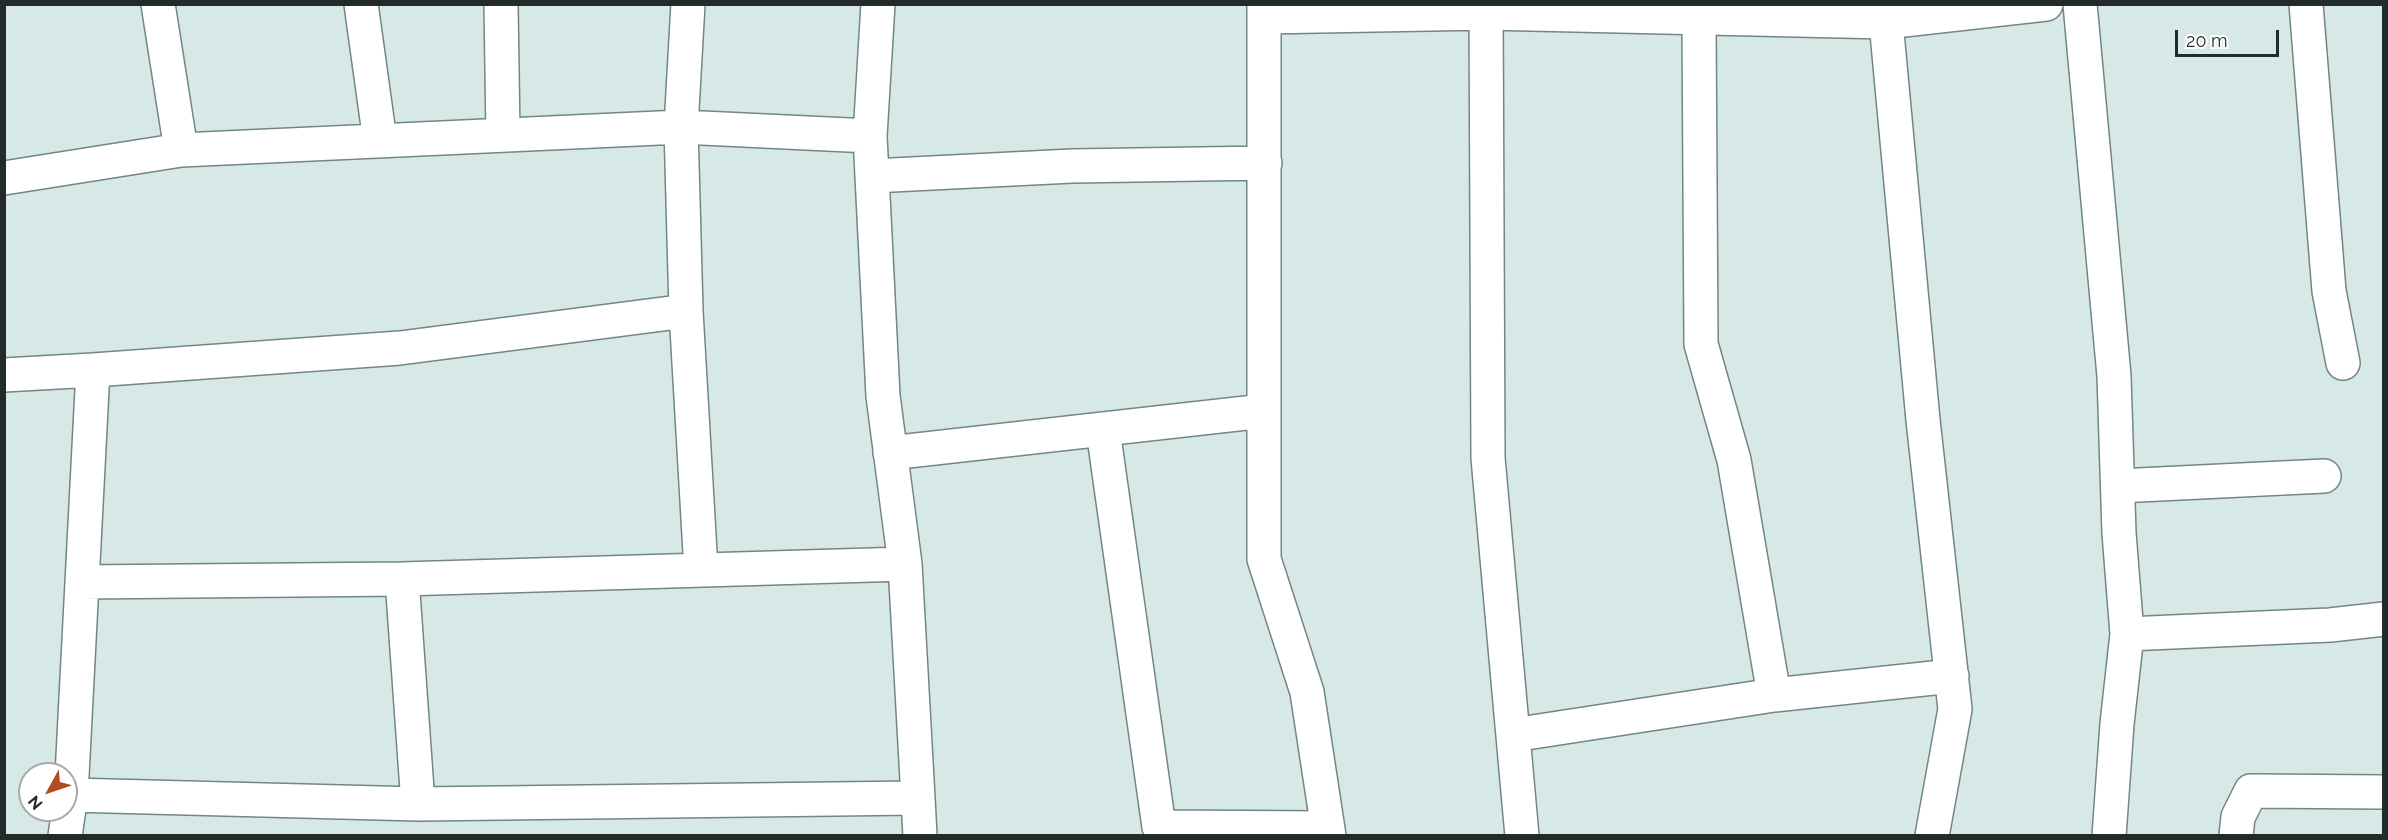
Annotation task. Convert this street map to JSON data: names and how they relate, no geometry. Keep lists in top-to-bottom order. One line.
{"scale_bar":"20 m","north":"bottom left"}
